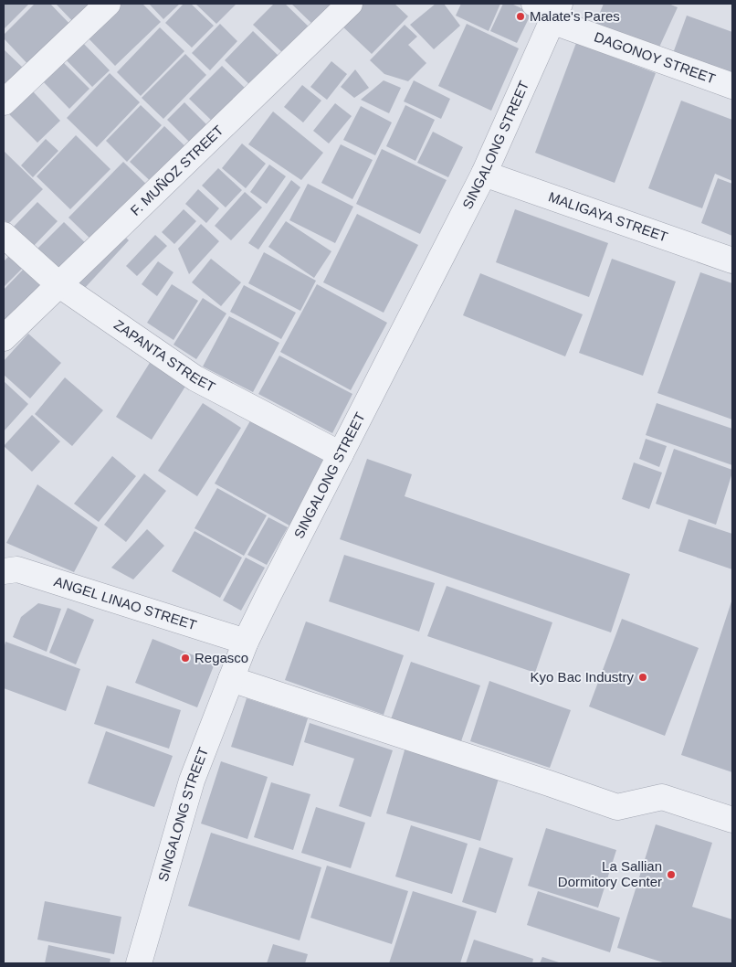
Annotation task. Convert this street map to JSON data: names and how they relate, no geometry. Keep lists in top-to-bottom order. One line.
{"streets":{"street":["DAGONOY STREET","SINGALONG STREET","F. MUÑOZ STREET","MALIGAYA STREET","ZAPANTA STREET","ANGEL LINAO STREET"]},"crossings":[["DAGONOY STREET","SINGALONG STREET"],["SINGALONG STREET","MALIGAYA STREET"],["SINGALONG STREET","ZAPANTA STREET"],["SINGALONG STREET","ANGEL LINAO STREET"],["F. MUÑOZ STREET","ZAPANTA STREET"]],"places":["Malate's Pares","Regasco","Kyo Bac Industry","La Sallian Dormitory Center"]}
